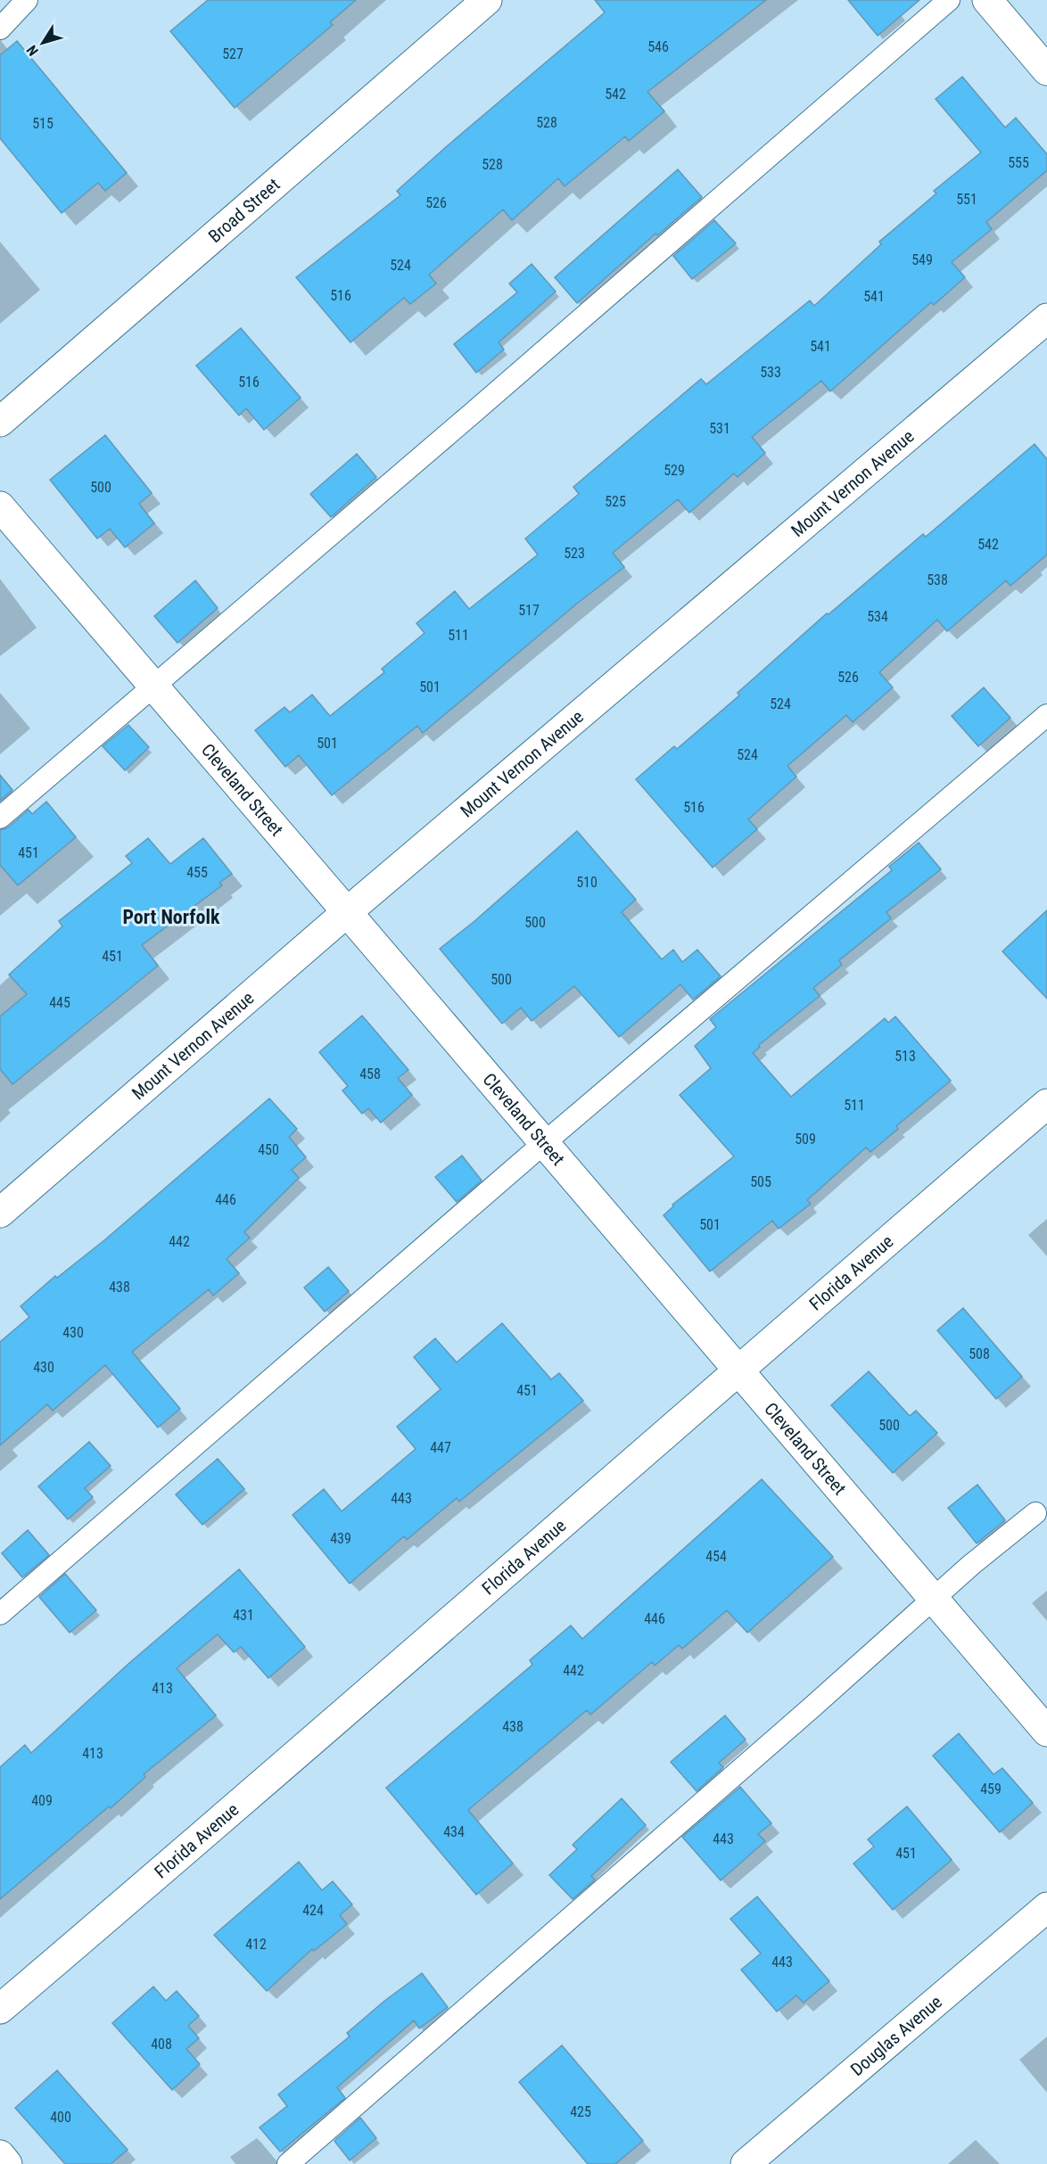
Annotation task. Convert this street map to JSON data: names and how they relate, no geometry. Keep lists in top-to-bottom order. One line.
{"streets":{"street":["Broad Street","Mount Vernon Avenue","Cleveland Street","Florida Avenue","Douglas Avenue"]},"crossings":[["Mount Vernon Avenue","Cleveland Street"],["Cleveland Street","Florida Avenue"]],"districts":["Port Norfolk"],"house_numbers":["546","527","542","528","515","555","528","551","526","549","524","516","541","541","533","516","531","529","500","525","542","523","538","517","534","511","526","501","524","501","524","516","451","455","510","500","451","500","445","513","458","511","509","450","505","446","501","442","438","430","508","430","451","500","447","443","439","454","431","446","442","413","438","413","459","409","434","443","451","424","412","443","408","425","400"],"north":"bottom left"}
